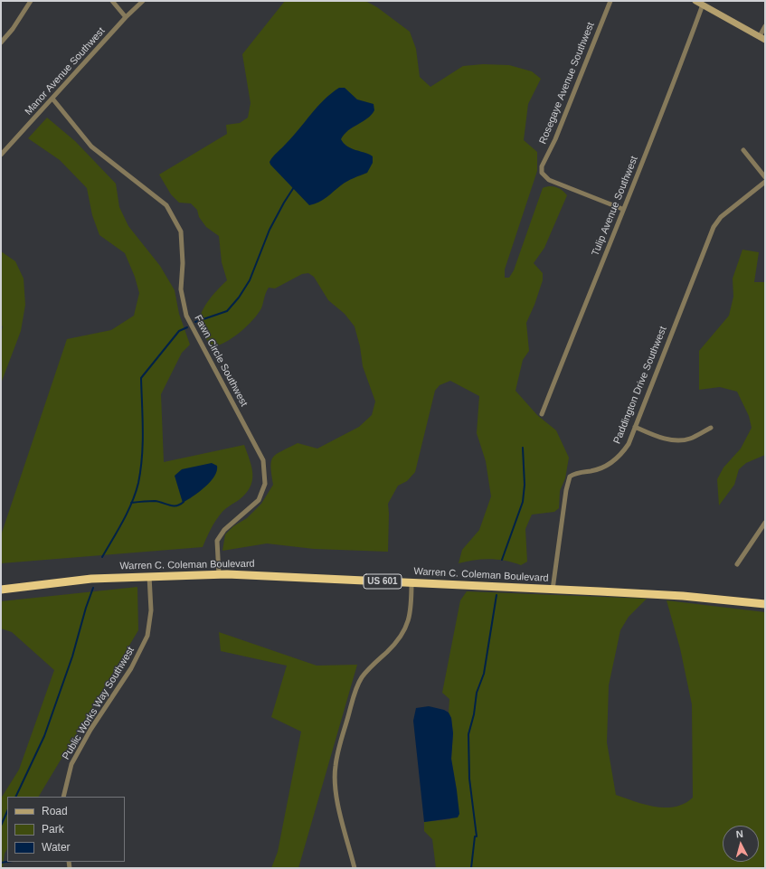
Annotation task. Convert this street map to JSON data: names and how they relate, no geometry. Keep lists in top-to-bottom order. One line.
{"streets":{"highway":["Warren C. Coleman Boulevard","US 601"],"street":["Manor Avenue Southwest","Rosegaye Avenue Southwest","Tulip Avenue Southwest","Fawn Circle Southwest","Paddington Drive Southwest","Public Works Way Southwest"]},"crossings":[["Manor Avenue Southwest","Fawn Circle Southwest"],["Rosegaye Avenue Southwest","Tulip Avenue Southwest"],["Fawn Circle Southwest","Warren C. Coleman Boulevard"],["Paddington Drive Southwest","Warren C. Coleman Boulevard"],["Warren C. Coleman Boulevard","Public Works Way Southwest"]],"legend":["Road","Park","Water"],"north":"top"}
